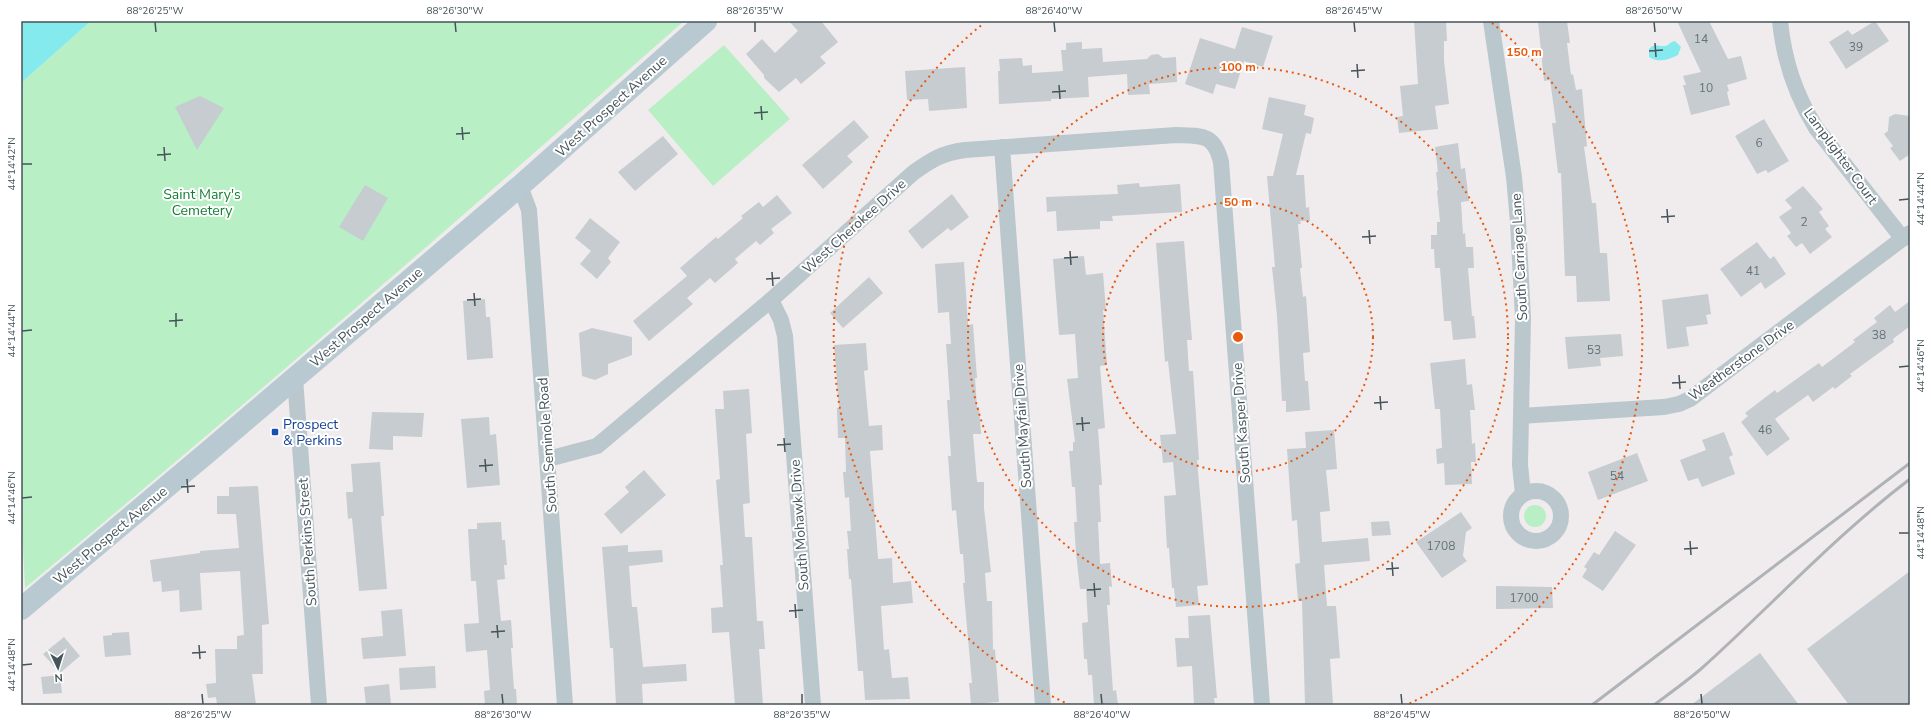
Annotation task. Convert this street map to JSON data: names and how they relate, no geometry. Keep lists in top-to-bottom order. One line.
{"streets":{"main road":["West Prospect Avenue"],"street":["Lamplighter Court","West Cherokee Drive","South Carriage Lane","Weatherstone Drive","South Kasper Drive","South Mayfair Drive","South Seminole Road","South Mohawk Drive","South Perkins Street"]},"crossings":[["West Prospect Avenue","South Seminole Road"],["West Prospect Avenue","South Perkins Street"],["Lamplighter Court","Weatherstone Drive"],["West Cherokee Drive","South Kasper Drive"],["West Cherokee Drive","South Mayfair Drive"],["West Cherokee Drive","South Seminole Road"],["West Cherokee Drive","South Mohawk Drive"],["South Carriage Lane","Weatherstone Drive"]],"parks":["Saint Mary's Cemetery"],"places":{"transit":["Prospect & Perkins"]},"house_numbers":["14","39","10","6","2","41","38","53","46","54","1708","1700"],"north":"bottom","coordinates":["88°26'25\"W","88°26'30\"W","88°26'35\"W","88°26'40\"W","88°26'45\"W","88°26'50\"W","44°14'42\"N","44°14'44\"N","44°14'46\"N","44°14'48\"N"],"rings":["150 m","100 m","50 m"]}
